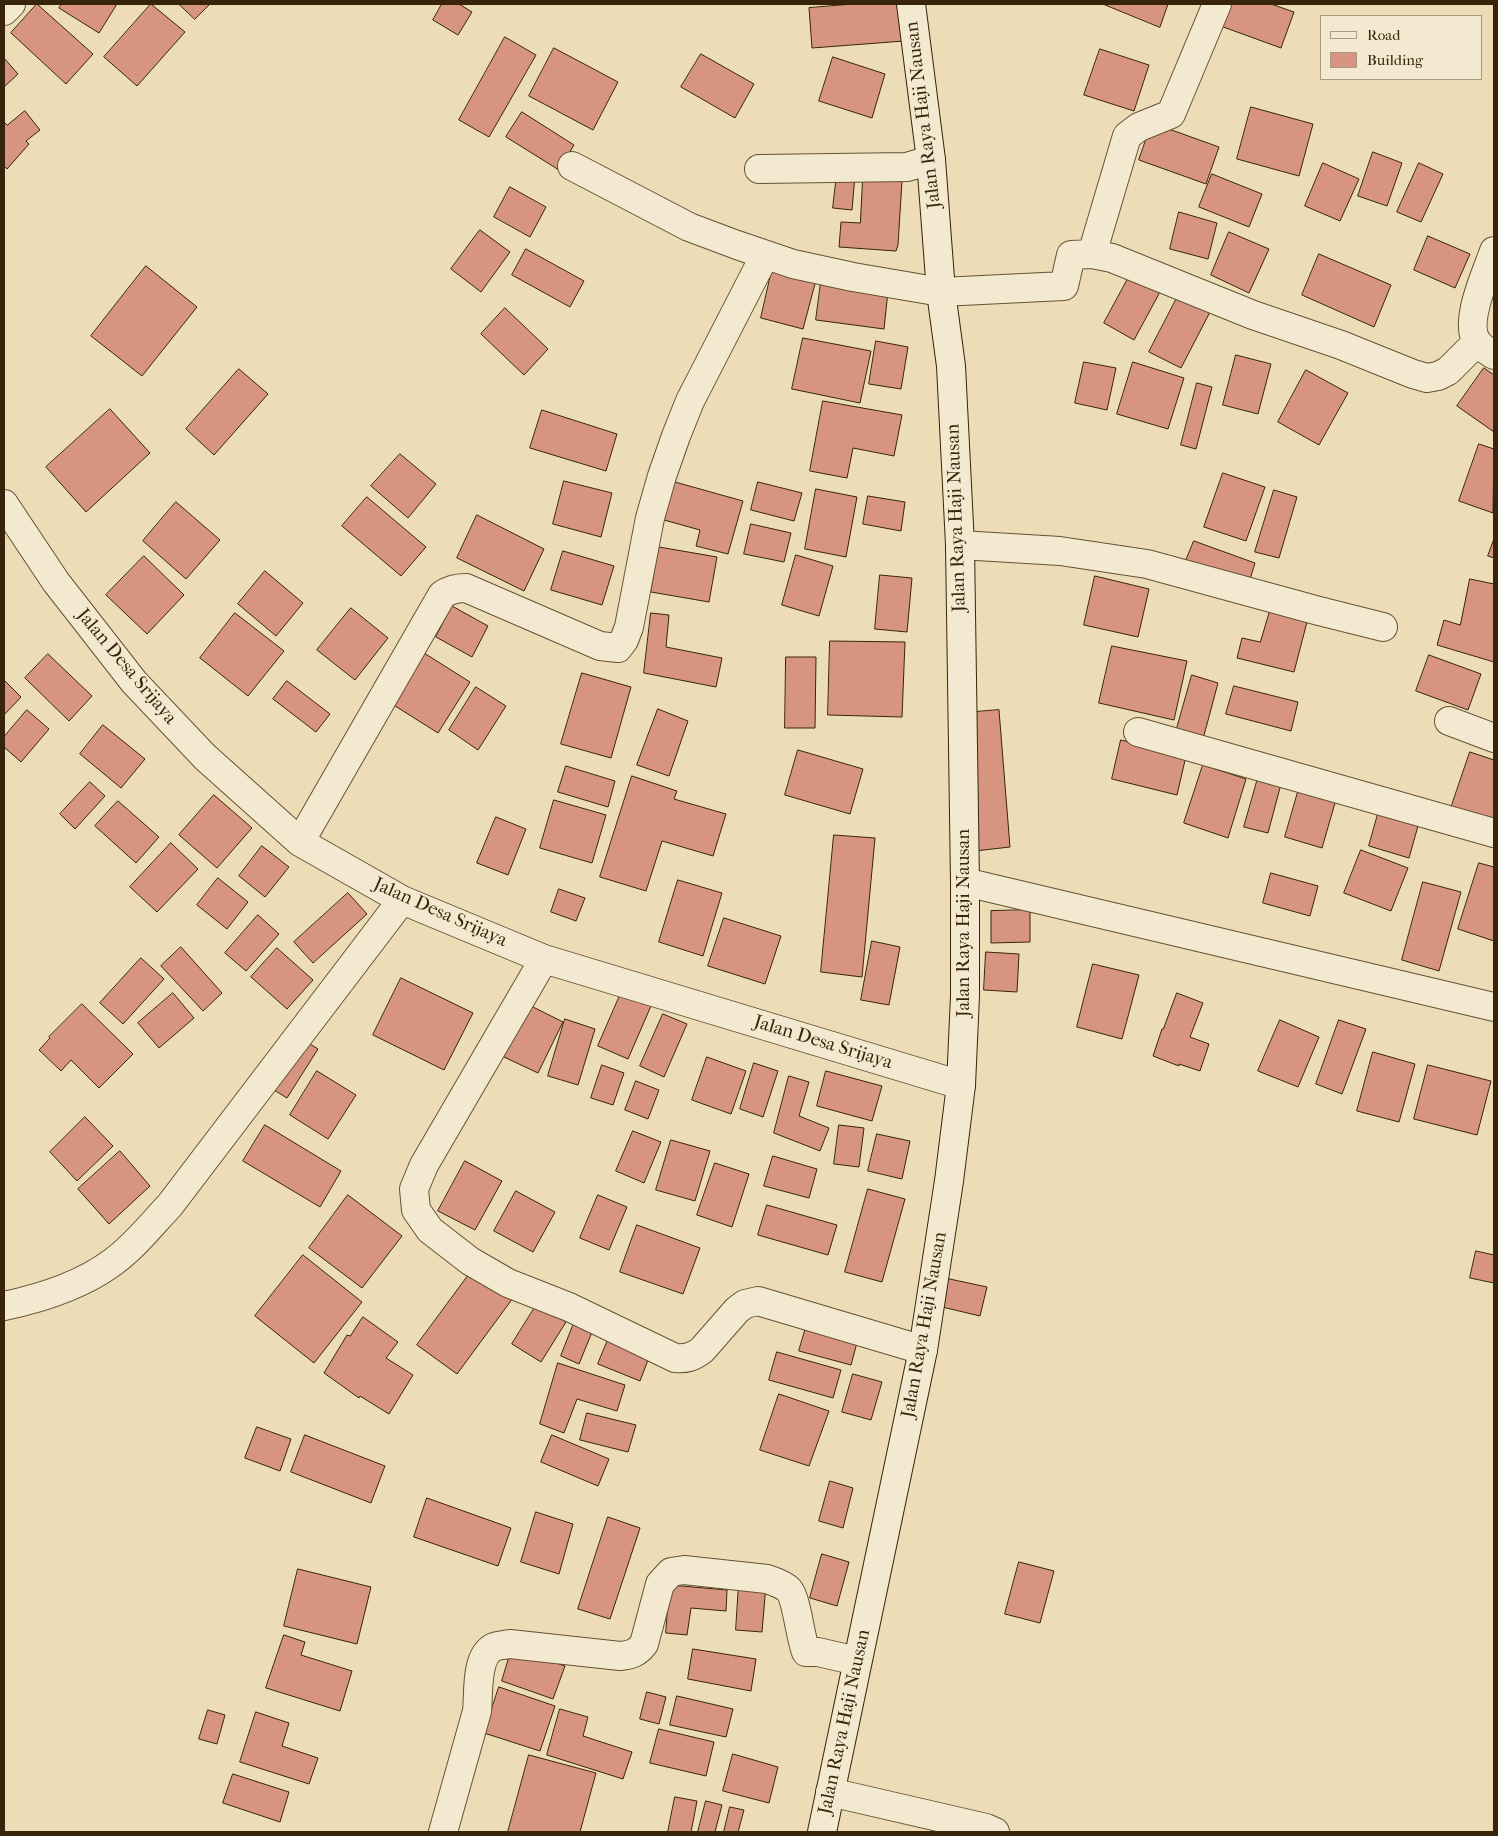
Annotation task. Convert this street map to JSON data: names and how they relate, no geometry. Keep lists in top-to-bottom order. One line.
{"streets":{"street":["Jalan Raya Haji Nausan","Jalan Desa Srijaya"]},"crossings":[["Jalan Raya Haji Nausan","Jalan Desa Srijaya"]],"legend":["Road","Building"]}
